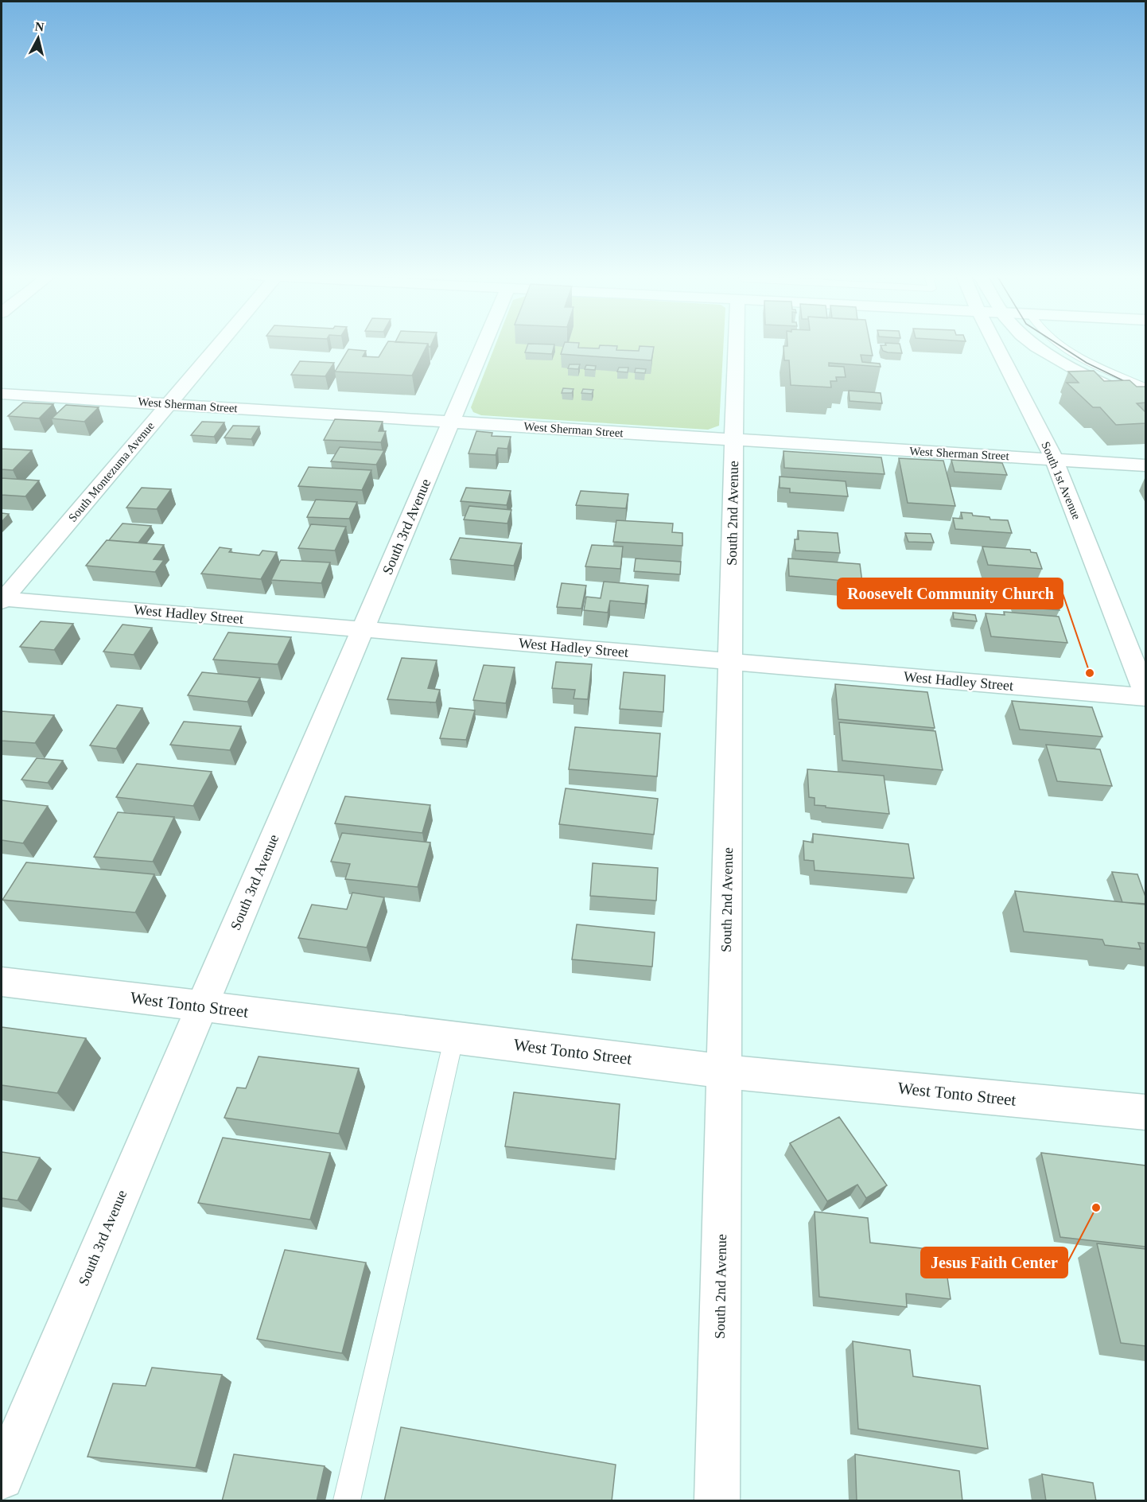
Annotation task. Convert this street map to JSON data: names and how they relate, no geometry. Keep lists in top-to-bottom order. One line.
{"streets":{"street":["West Sherman Street","South Montezuma Avenue","South 1st Avenue","South 2nd Avenue","South 3rd Avenue","West Hadley Street","West Tonto Street"]},"crossings":[["West Sherman Street","South Montezuma Avenue"],["West Sherman Street","South 1st Avenue"],["West Sherman Street","South 2nd Avenue"],["West Sherman Street","South 3rd Avenue"],["South Montezuma Avenue","West Hadley Street"],["South 2nd Avenue","West Hadley Street"],["South 2nd Avenue","West Tonto Street"],["South 3rd Avenue","West Hadley Street"],["South 3rd Avenue","West Tonto Street"]],"places":["Roosevelt Community Church","Jesus Faith Center"],"north":"top"}
